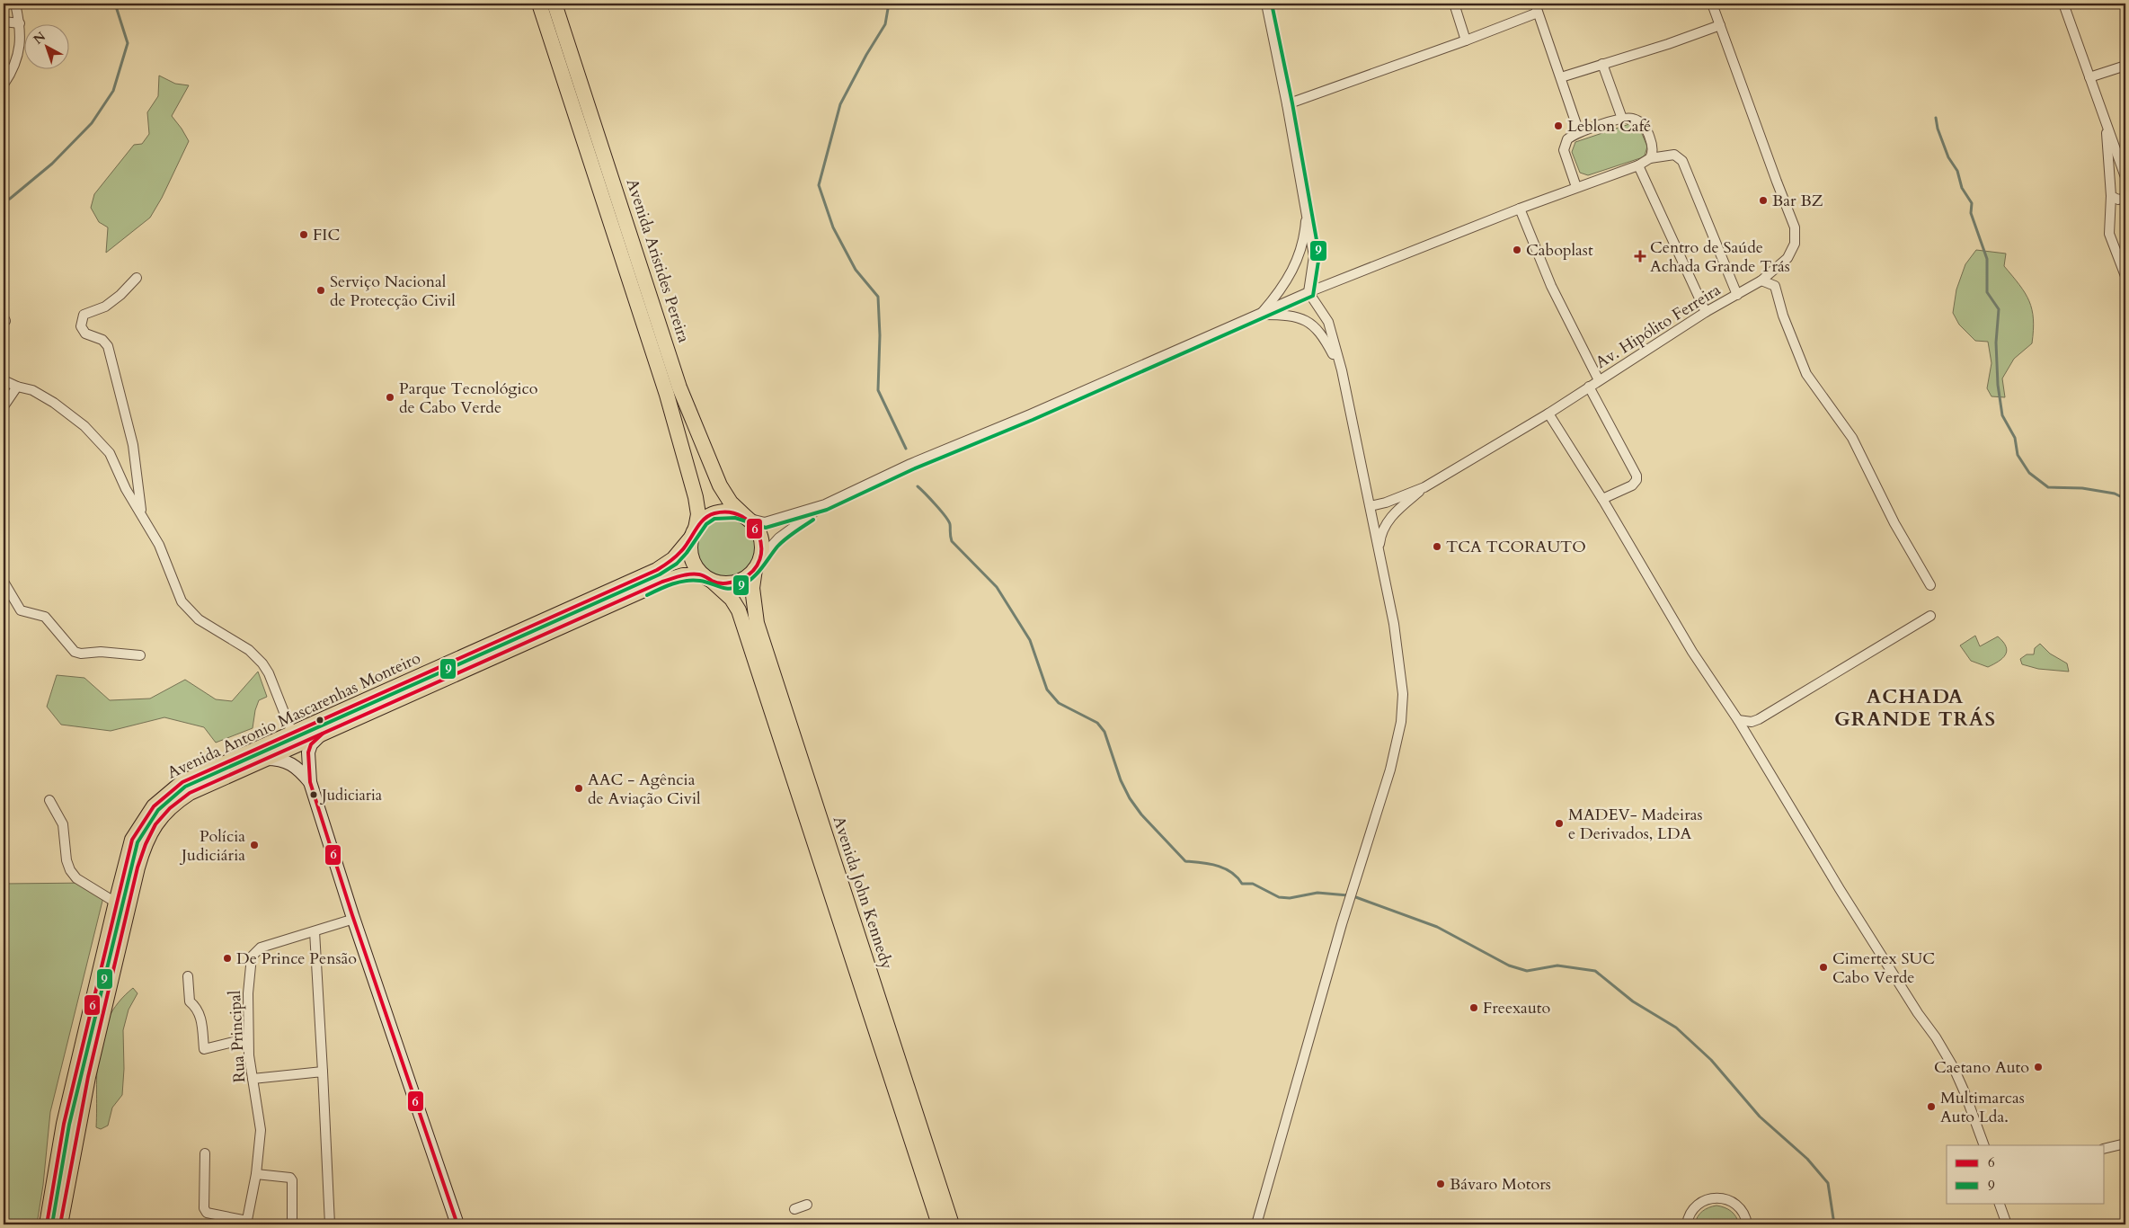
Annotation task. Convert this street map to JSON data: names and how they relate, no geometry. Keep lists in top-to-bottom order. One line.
{"streets":{"main road":["Avenida Aristides Pereira","Avenida Antonio Mascarenhas Monteiro","Avenida John Kennedy"],"street":["Av. Hipólito Ferreira","Rua Principal"]},"crossings":[["Avenida Aristides Pereira","Avenida Antonio Mascarenhas Monteiro"],["Avenida Aristides Pereira","Avenida John Kennedy"],["Avenida Antonio Mascarenhas Monteiro","Avenida John Kennedy"]],"districts":["ACHADA GRANDE TRÁS"],"places":{"other":["Leblon Café","Bar BZ","FIC","Caboplast","Serviço Nacional de Protecção Civil","Parque Tecnológico de Cabo Verde","TCA TCORAUTO","AAC - Agência de Aviação Civil","Judiciaria","MADEV- Madeiras e Derivados, LDA","Polícia Judiciária","De Prince Pensão","Cimertex SUC Cabo Verde","Freexauto","Caetano Auto","Multimarcas Auto Lda.","Bávaro Motors"],"health":["Centro de Saúde Achada Grande Trás"]},"lines":["transit line 9","transit line 6"],"legend":["6","9"],"north":"top left"}
